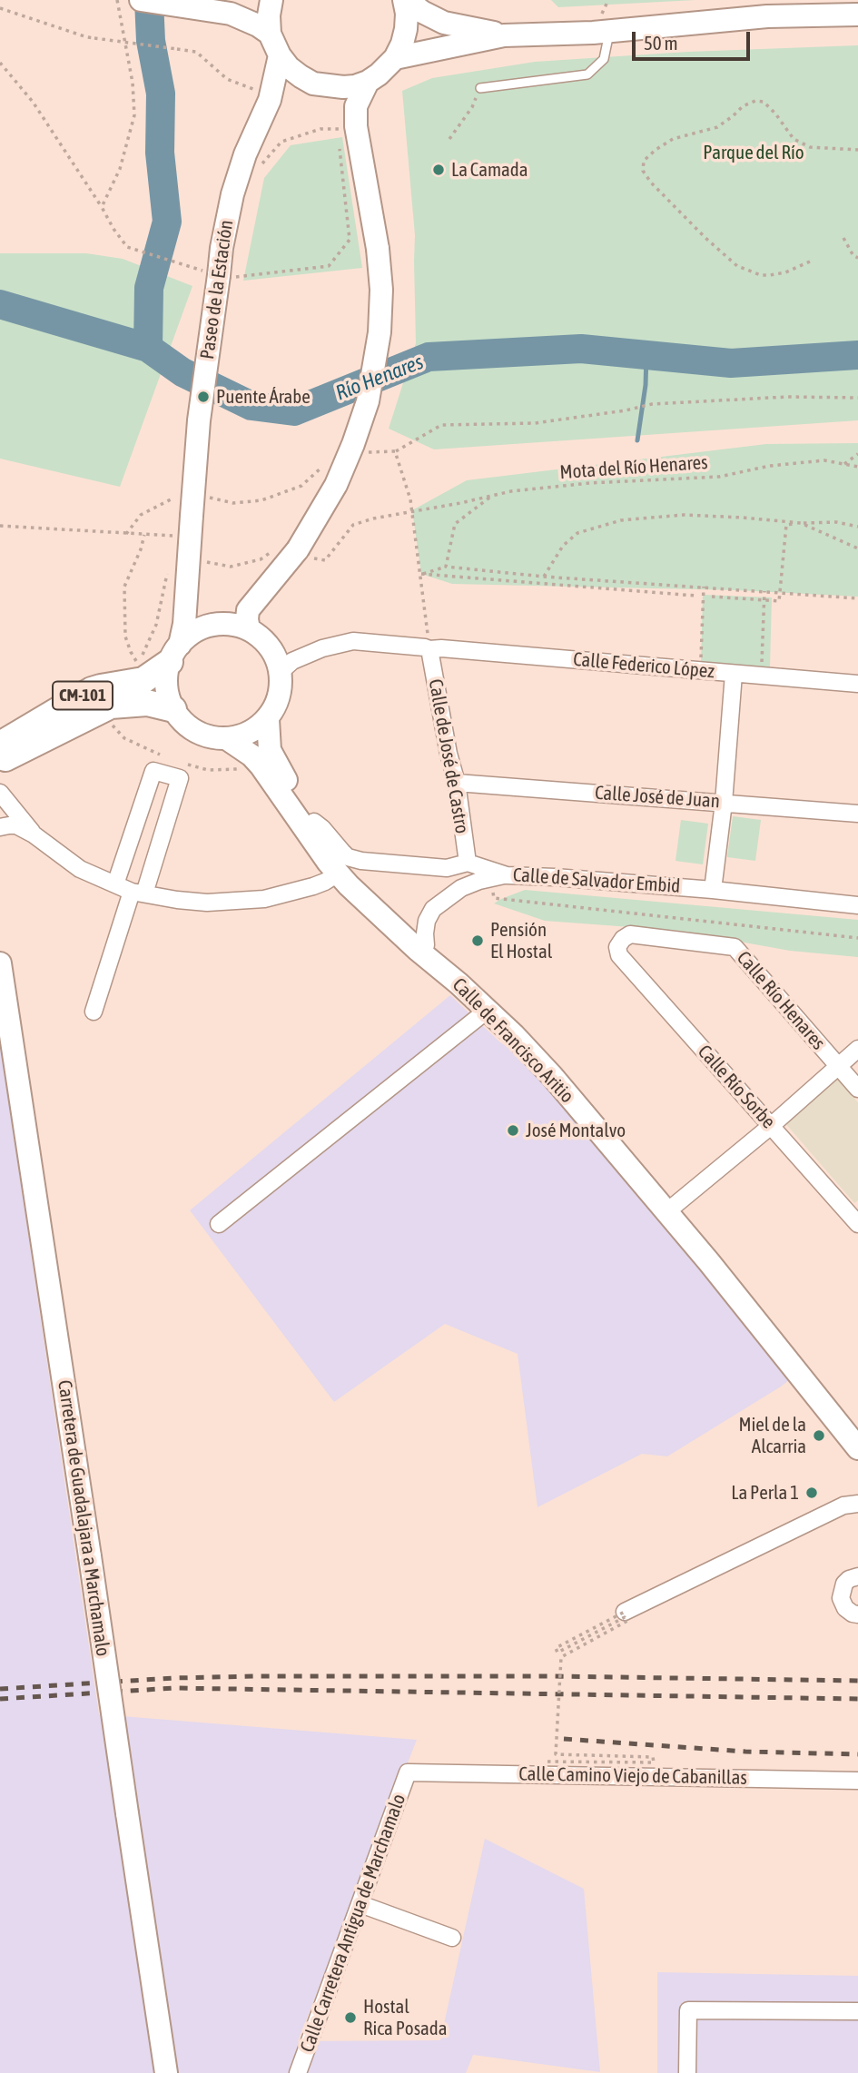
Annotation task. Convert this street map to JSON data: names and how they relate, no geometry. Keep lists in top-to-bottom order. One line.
{"streets":{"main road":["Paseo de la Estación","CM-101","Calle de Francisco Aritio","Carretera de Guadalajara a Marchamalo"],"street":["Calle Federico López","Calle de José de Castro","Calle José de Juan","Calle de Salvador Embid","Calle Río Henares","Calle Río Sorbe","Calle Camino Viejo de Cabanillas","Calle Carretera Antigua de Marchamalo"],"path":["Mota del Río Henares"]},"crossings":[["Paseo de la Estación","Calle Federico López"],["Paseo de la Estación","CM-101"],["Paseo de la Estación","Calle de Francisco Aritio"],["Calle Federico López","CM-101"],["Calle Federico López","Calle de José de Castro"],["Calle Federico López","Calle de Francisco Aritio"],["CM-101","Calle de Francisco Aritio"],["Calle de José de Castro","Calle José de Juan"],["Calle de José de Castro","Calle de Salvador Embid"],["Calle Río Henares","Calle Río Sorbe"],["Calle Camino Viejo de Cabanillas","Calle Carretera Antigua de Marchamalo"]],"water":["Río Henares"],"parks":["Parque del Río"],"places":["La Camada","Puente Árabe","Pensión El Hostal","José Montalvo","Miel de la Alcarria","La Perla 1","Hostal Rica Posada"],"scale_bar":"50 m"}
